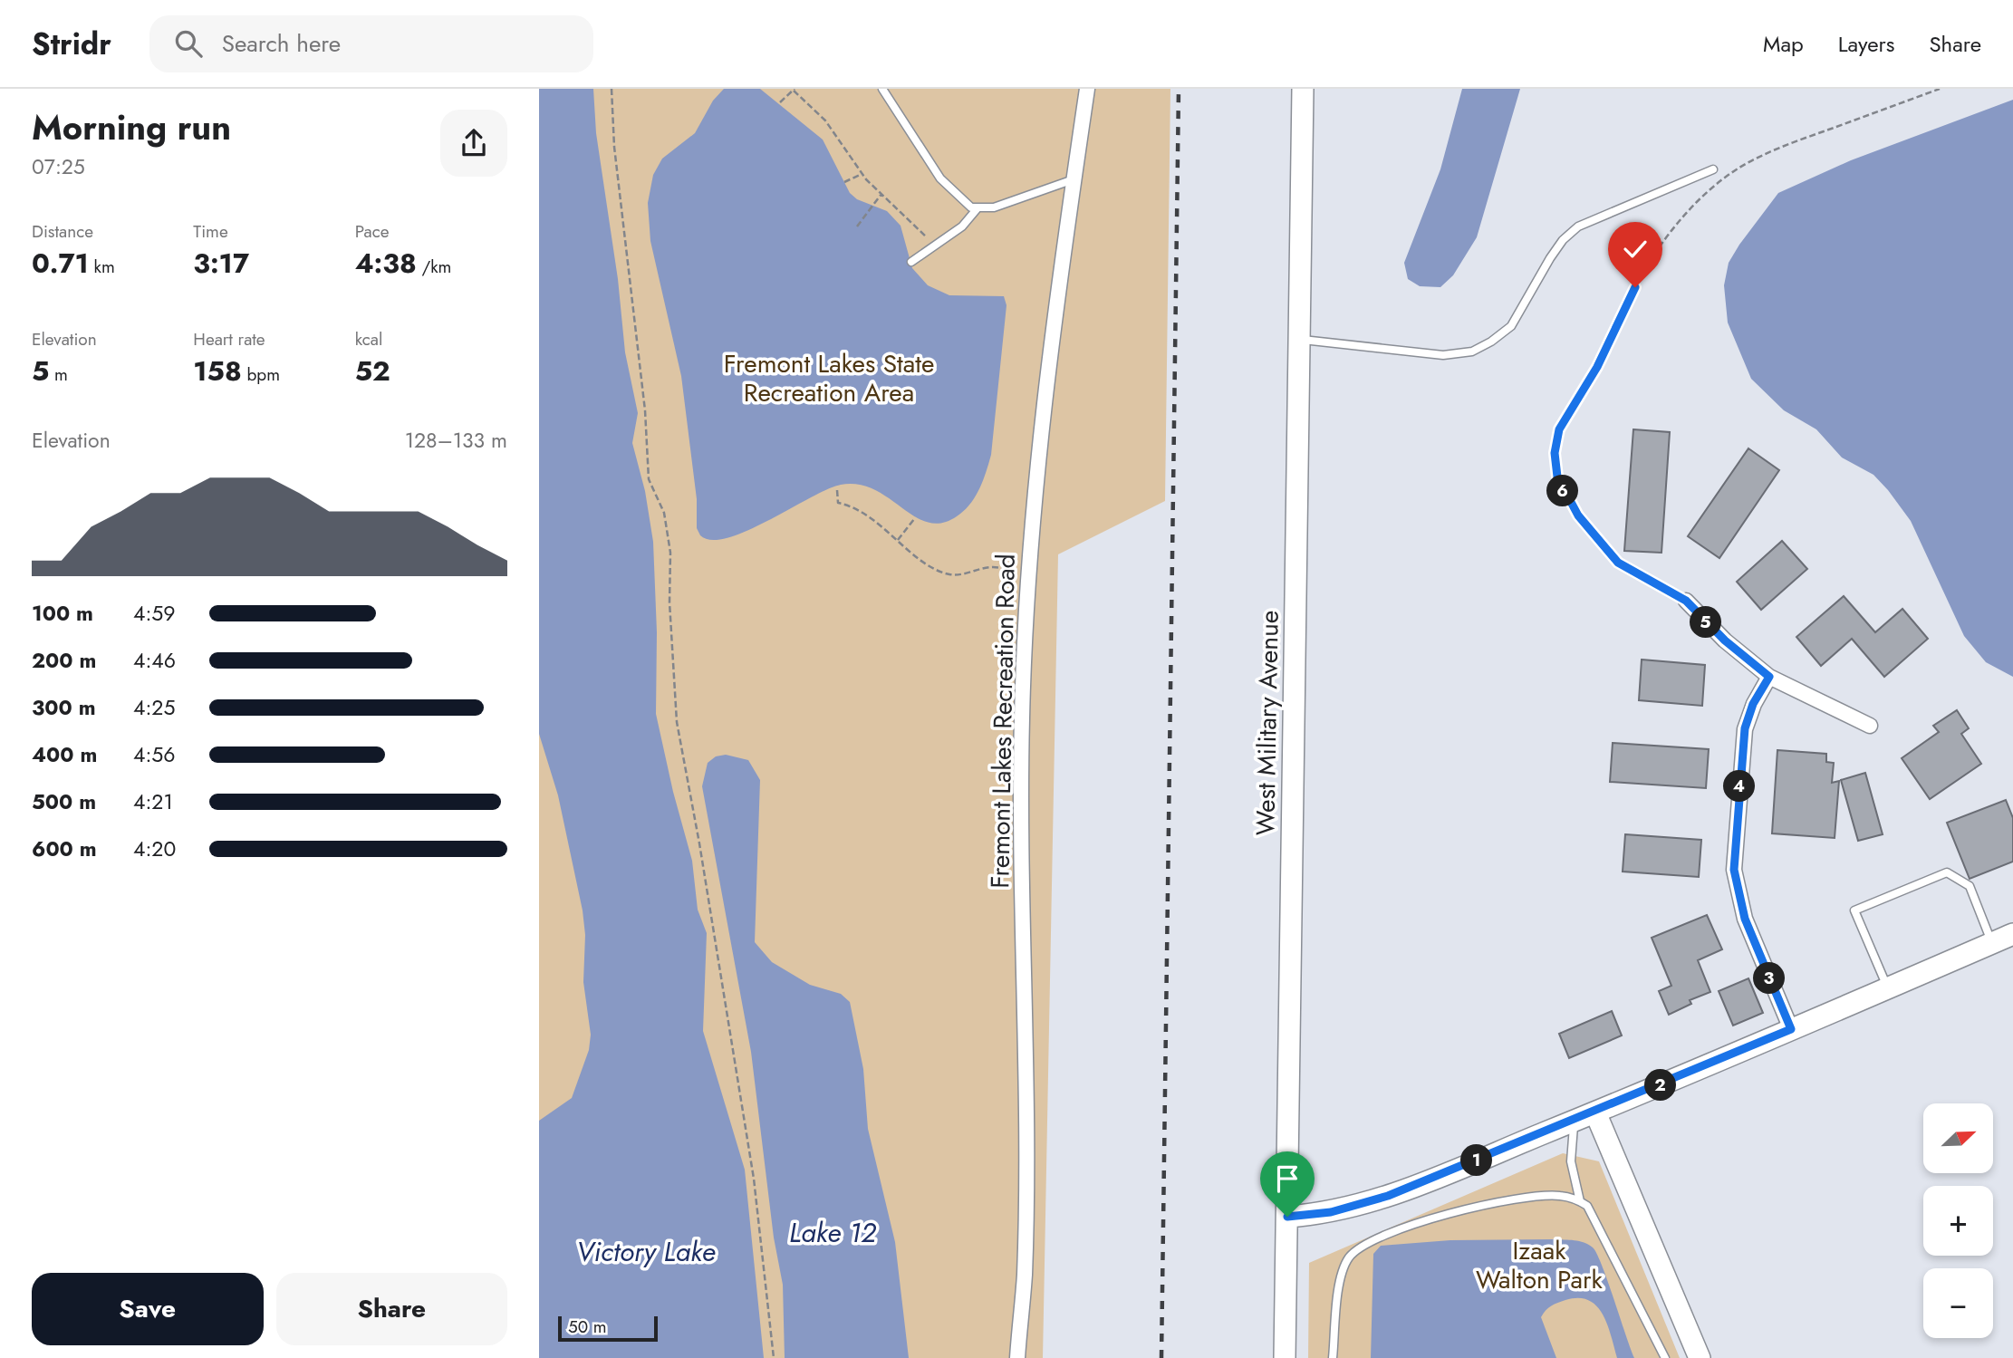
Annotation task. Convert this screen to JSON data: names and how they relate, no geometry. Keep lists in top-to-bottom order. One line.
{"streets":{"street":["Fremont Lakes Recreation Road","West Military Avenue"]},"water":["Lake 12","Victory Lake"],"parks":["Fremont Lakes State Recreation Area","Izaak Walton Park"],"scale_bar":"50 m","north":"top right","page":{"header":"Stridr","search":"Search here","nav":["Map","Layers","Share"],"heading":["Morning run","07:25"],"stats":[["Distance","0.71 km"],["Time","3:17"],["Pace","4:38 /km"],["Elevation","5 m"],["Heart rate","158 bpm"],["kcal","52"]],"chart":["Elevation","128–133 m"],"pins":["6","5","4","3","2","1"],"list":[{"name":"100 m","note":"4:59"},{"name":"200 m","note":"4:46"},{"name":"300 m","note":"4:25"},{"name":"400 m","note":"4:56"},{"name":"500 m","note":"4:21"},{"name":"600 m","note":"4:20"}],"map_buttons":["+","−"],"buttons":["Save","Share"],"scale":"50 m"}}
